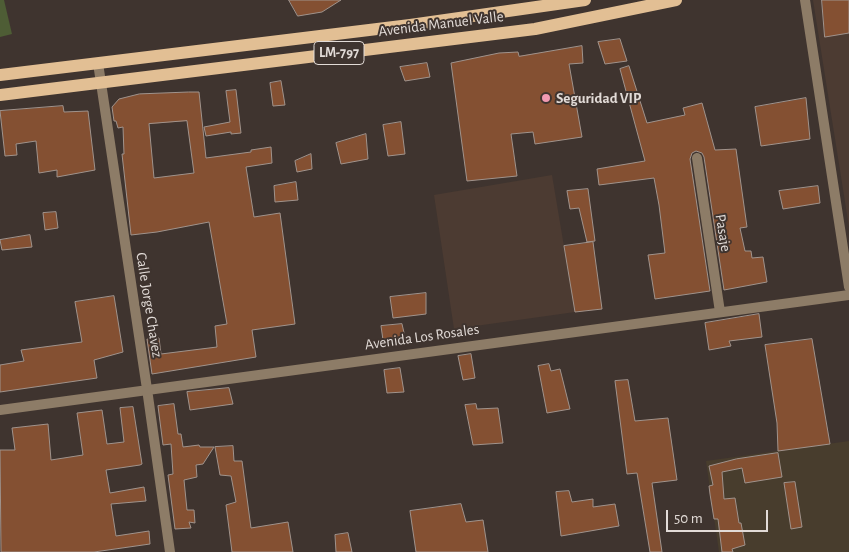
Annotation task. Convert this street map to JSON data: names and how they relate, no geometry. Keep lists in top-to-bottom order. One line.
{"streets":{"main road":["Avenida Manuel Valle","LM-797"],"street":["Pasaje","Calle Jorge Chavez","Avenida Los Rosales"]},"crossings":[["Avenida Manuel Valle","Calle Jorge Chavez"],["Pasaje","Avenida Los Rosales"],["Calle Jorge Chavez","Avenida Los Rosales"]],"places":["Seguridad VIP"],"scale_bar":"50 m"}
